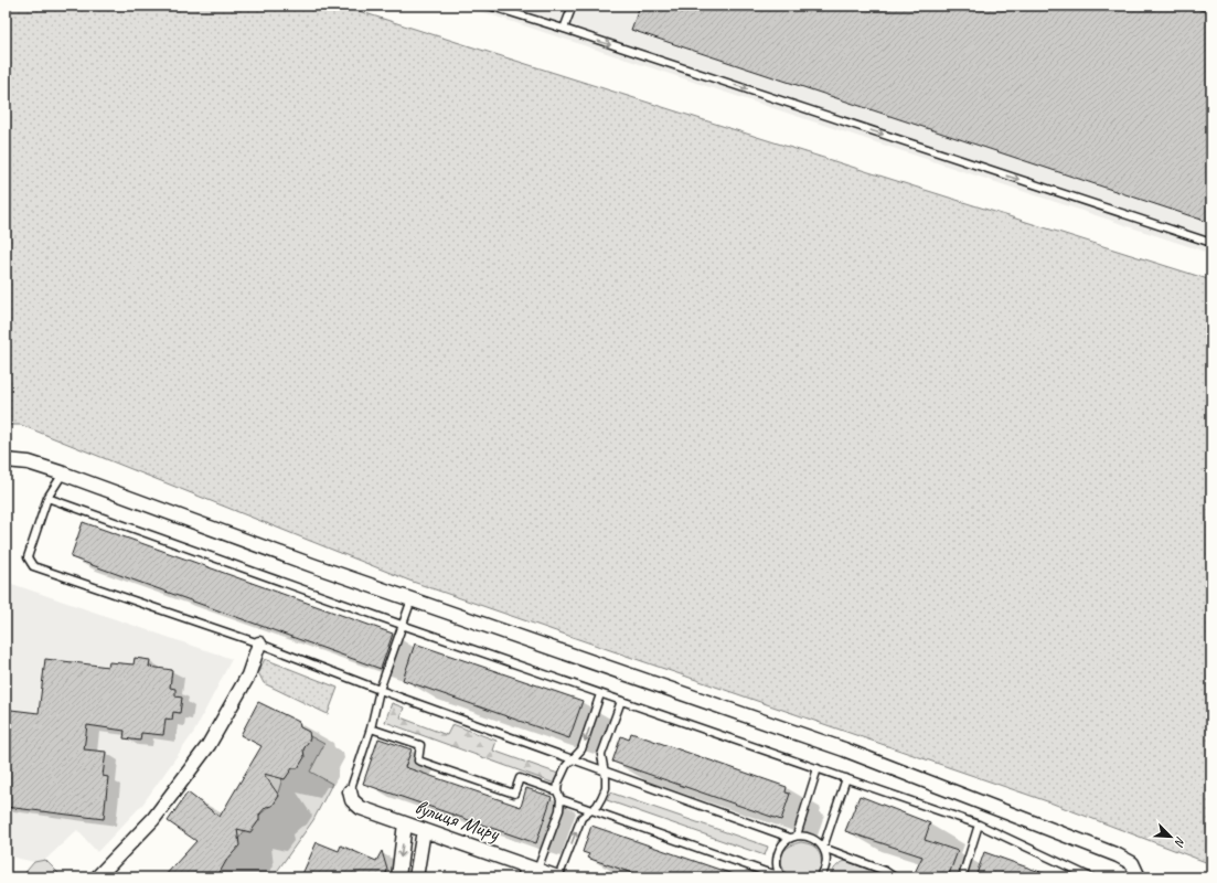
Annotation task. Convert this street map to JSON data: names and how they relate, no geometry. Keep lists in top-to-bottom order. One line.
{"streets":{"street":["вулиця Миру"]},"north":"bottom right"}
